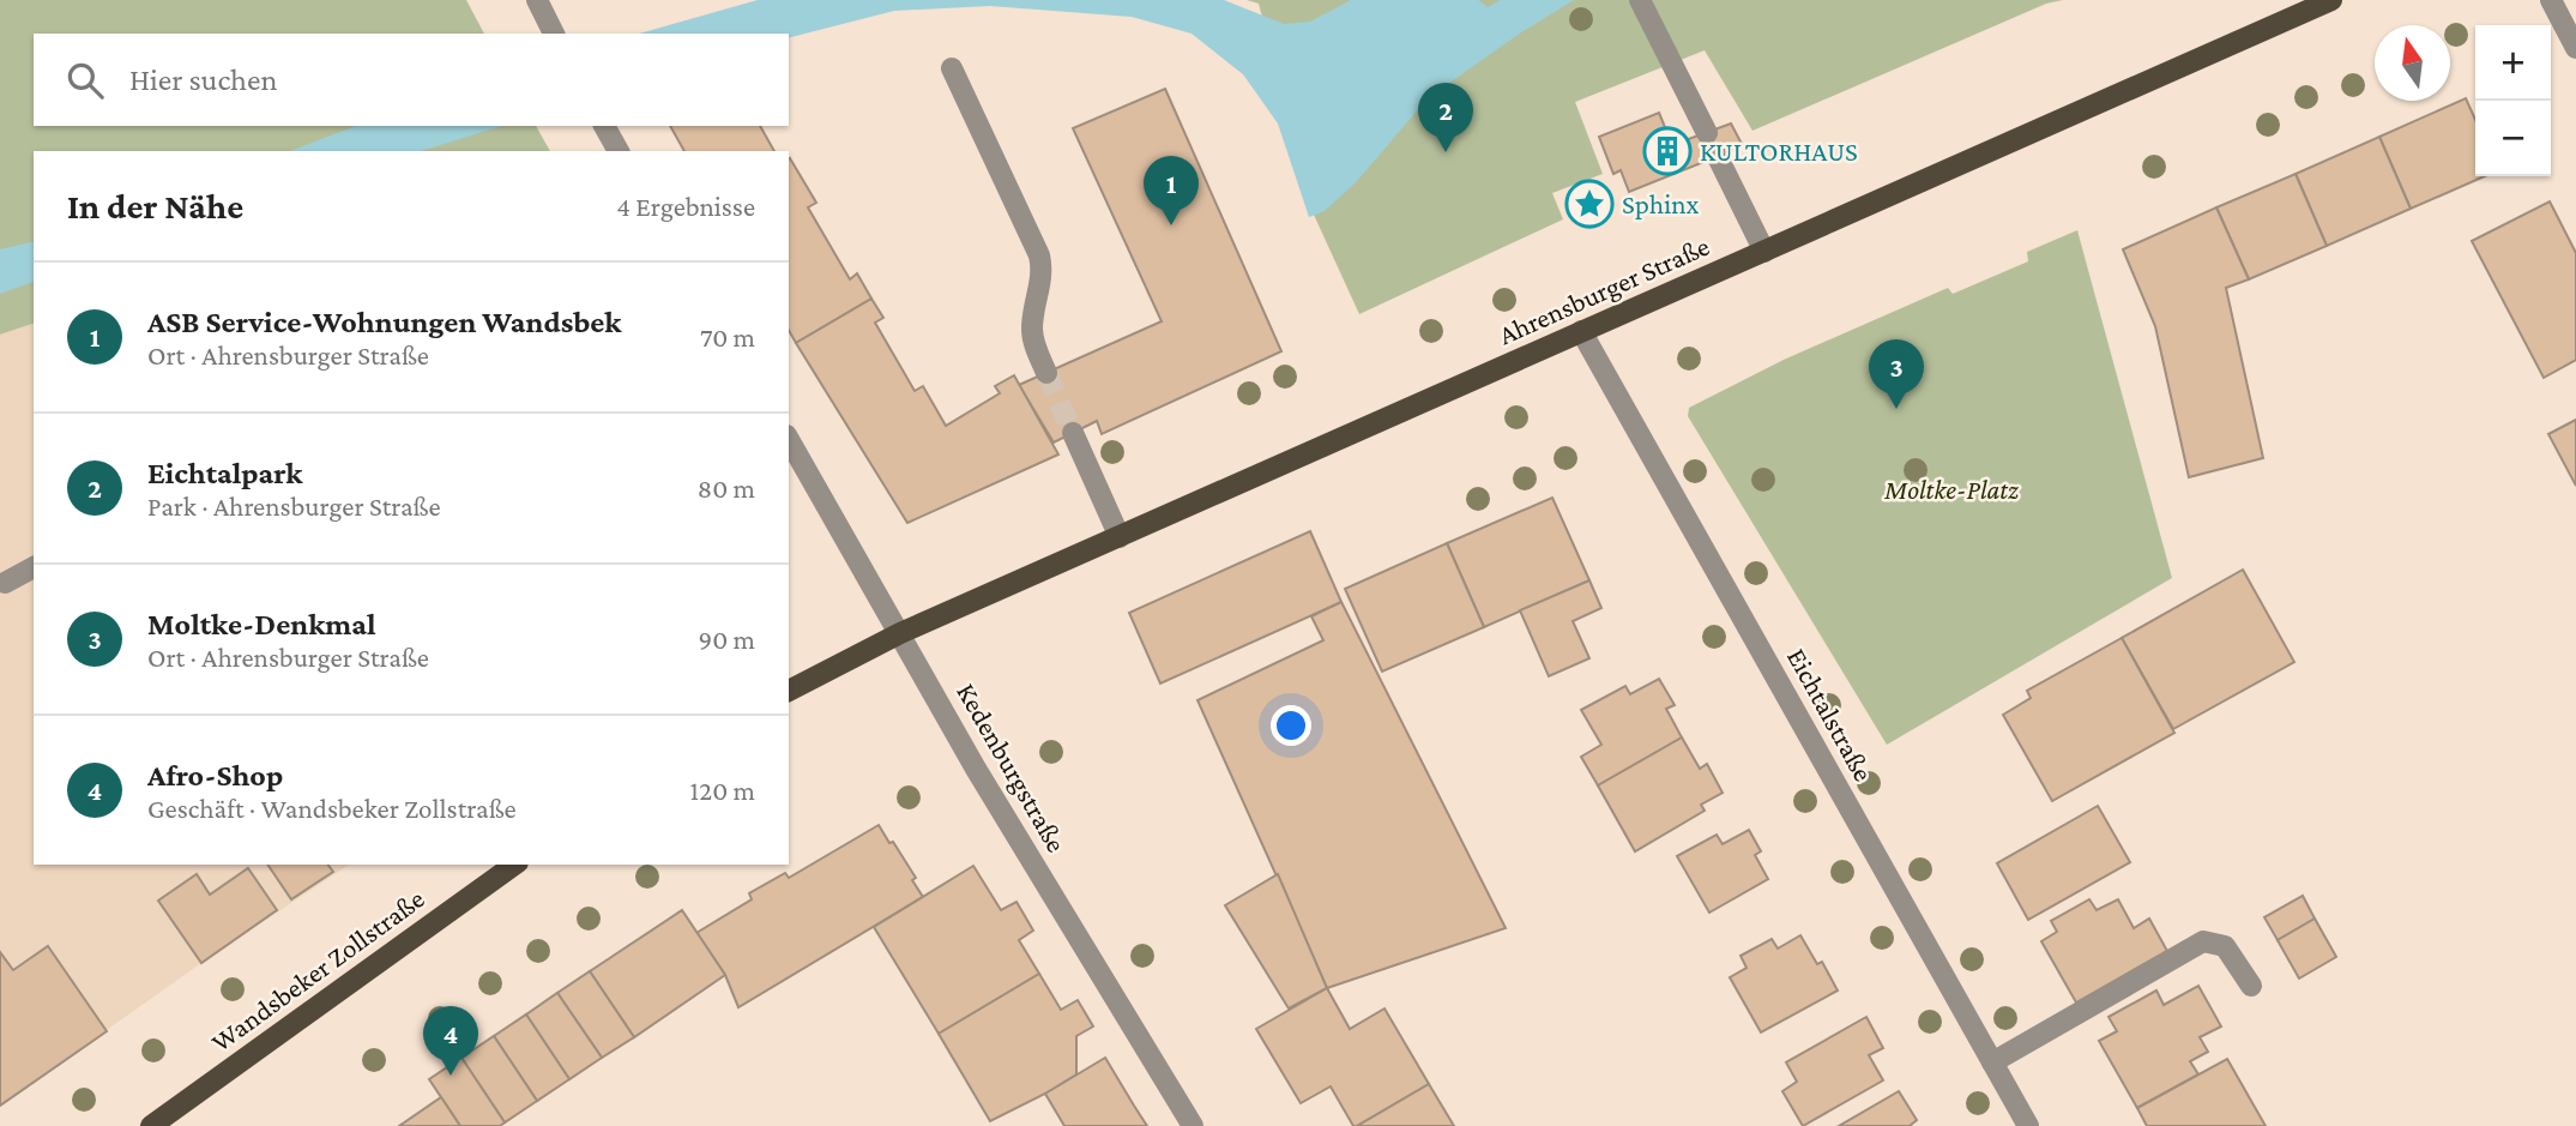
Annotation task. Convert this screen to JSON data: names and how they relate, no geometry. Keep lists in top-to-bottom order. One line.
{"streets":{"main road":["Ahrensburger Straße","Wandsbeker Zollstraße"],"street":["Eichtalstraße","Kedenburgstraße"]},"crossings":[["Ahrensburger Straße","Eichtalstraße"],["Ahrensburger Straße","Kedenburgstraße"]],"parks":["Moltke-Platz"],"places":{"building":["KULTORHAUS"],"place":["Sphinx"]},"north":"top","page":{"map_buttons":["+","−"],"search":"Hier suchen","pins":["2","1","3","4"],"heading":["In der Nähe","4 Ergebnisse"],"list":[{"mark":"1","name":"ASB Service-Wohnungen Wandsbek","note":"Ort · Ahrensburger Straße","value":"70 m"},{"mark":"2","name":"Eichtalpark","note":"Park · Ahrensburger Straße","value":"80 m"},{"mark":"3","name":"Moltke-Denkmal","note":"Ort · Ahrensburger Straße","value":"90 m"},{"mark":"4","name":"Afro-Shop","note":"Geschäft · Wandsbeker Zollstraße","value":"120 m"}]}}
